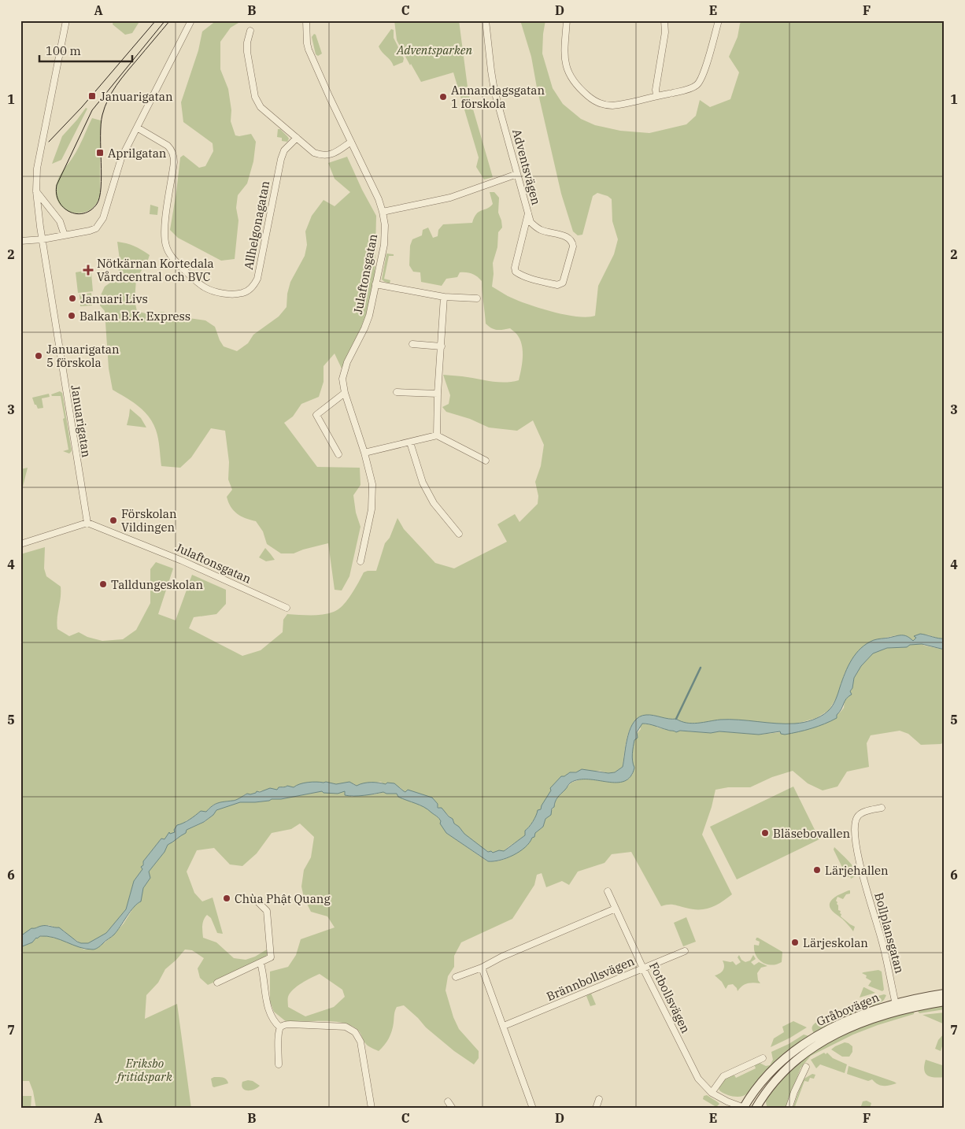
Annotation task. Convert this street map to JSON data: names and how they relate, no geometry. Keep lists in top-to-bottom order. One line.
{"streets":{"main road":["Gråbovägen"],"street":["Adventsvägen","Allhelgonagatan","Julaftonsgatan","Januarigatan","Bollplansgatan","Brännbollsvägen","Fotbollsvägen"]},"crossings":[["Julaftonsgatan","Januarigatan"],["Bollplansgatan","Gråbovägen"],["Brännbollsvägen","Fotbollsvägen"],["Fotbollsvägen","Gråbovägen"]],"parks":["Adventsparken","Eriksbo fritidspark"],"places":{"transit":["Januarigatan","Aprilgatan"],"other":["Annandagsgatan 1 förskola","Januari Livs","Balkan B.K. Express","Januarigatan 5 förskola","Förskolan Vildingen","Talldungeskolan","Bläsebovallen","Lärjehallen","Chùa Phật Quang","Lärjeskolan"],"health":["Nötkärnan Kortedala Vårdcentral och BVC"]},"scale_bar":"100 m","grid":{"columns":["A","B","C","D","E","F"],"rows":["1","2","3","4","5","6","7"]}}
